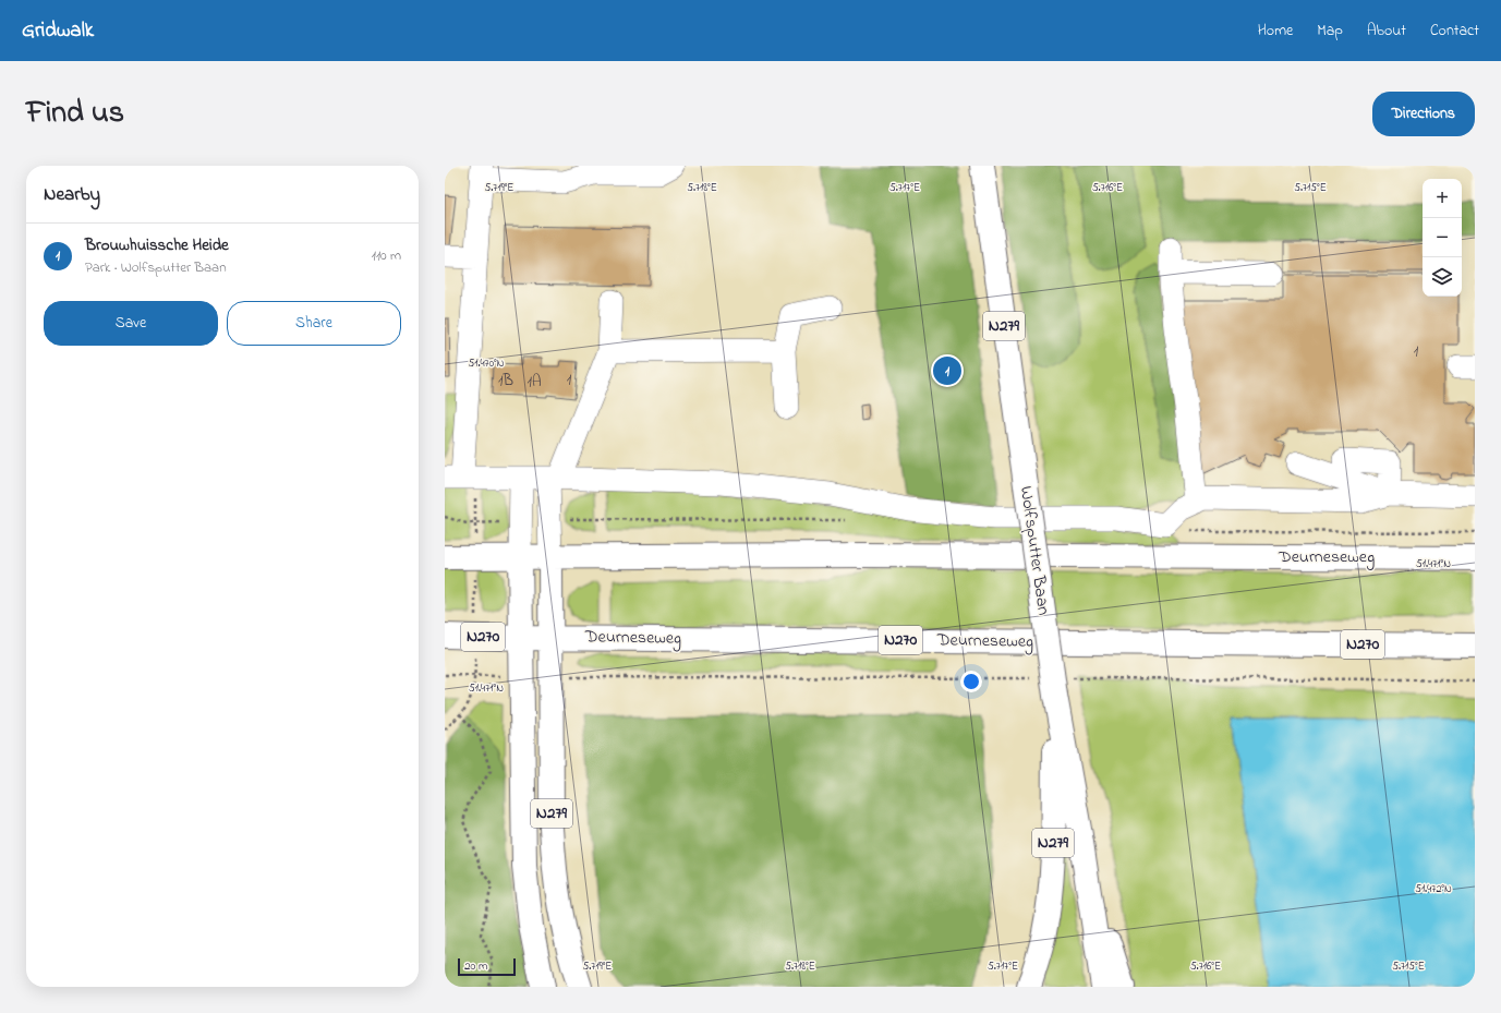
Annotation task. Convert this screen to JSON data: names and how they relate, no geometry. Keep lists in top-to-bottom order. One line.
{"streets":{"main road":["N279","Wolfsputter Baan","Deurneseweg","N270"]},"crossings":[["N279","Wolfsputter Baan"],["N279","Deurneseweg"]],"house_numbers":["1","1","1B","1A"],"scale_bar":"20 m","page":{"header":"Gridwalk","nav":["Home","Map","About","Contact"],"title":"Find us","buttons":["Directions",["Save","Share"]],"heading":"Nearby","map_buttons":["+","−"],"list":[{"mark":"1","name":"Brouwhuissche Heide","note":"Park · Wolfsputter Baan","value":"110 m"}],"pins":"1","scale":"20 m"},"coordinates":["5.719°E","5.718°E","5.717°E","5.716°E","5.715°E","51.470°N","51.471°N","51.472°N"]}
